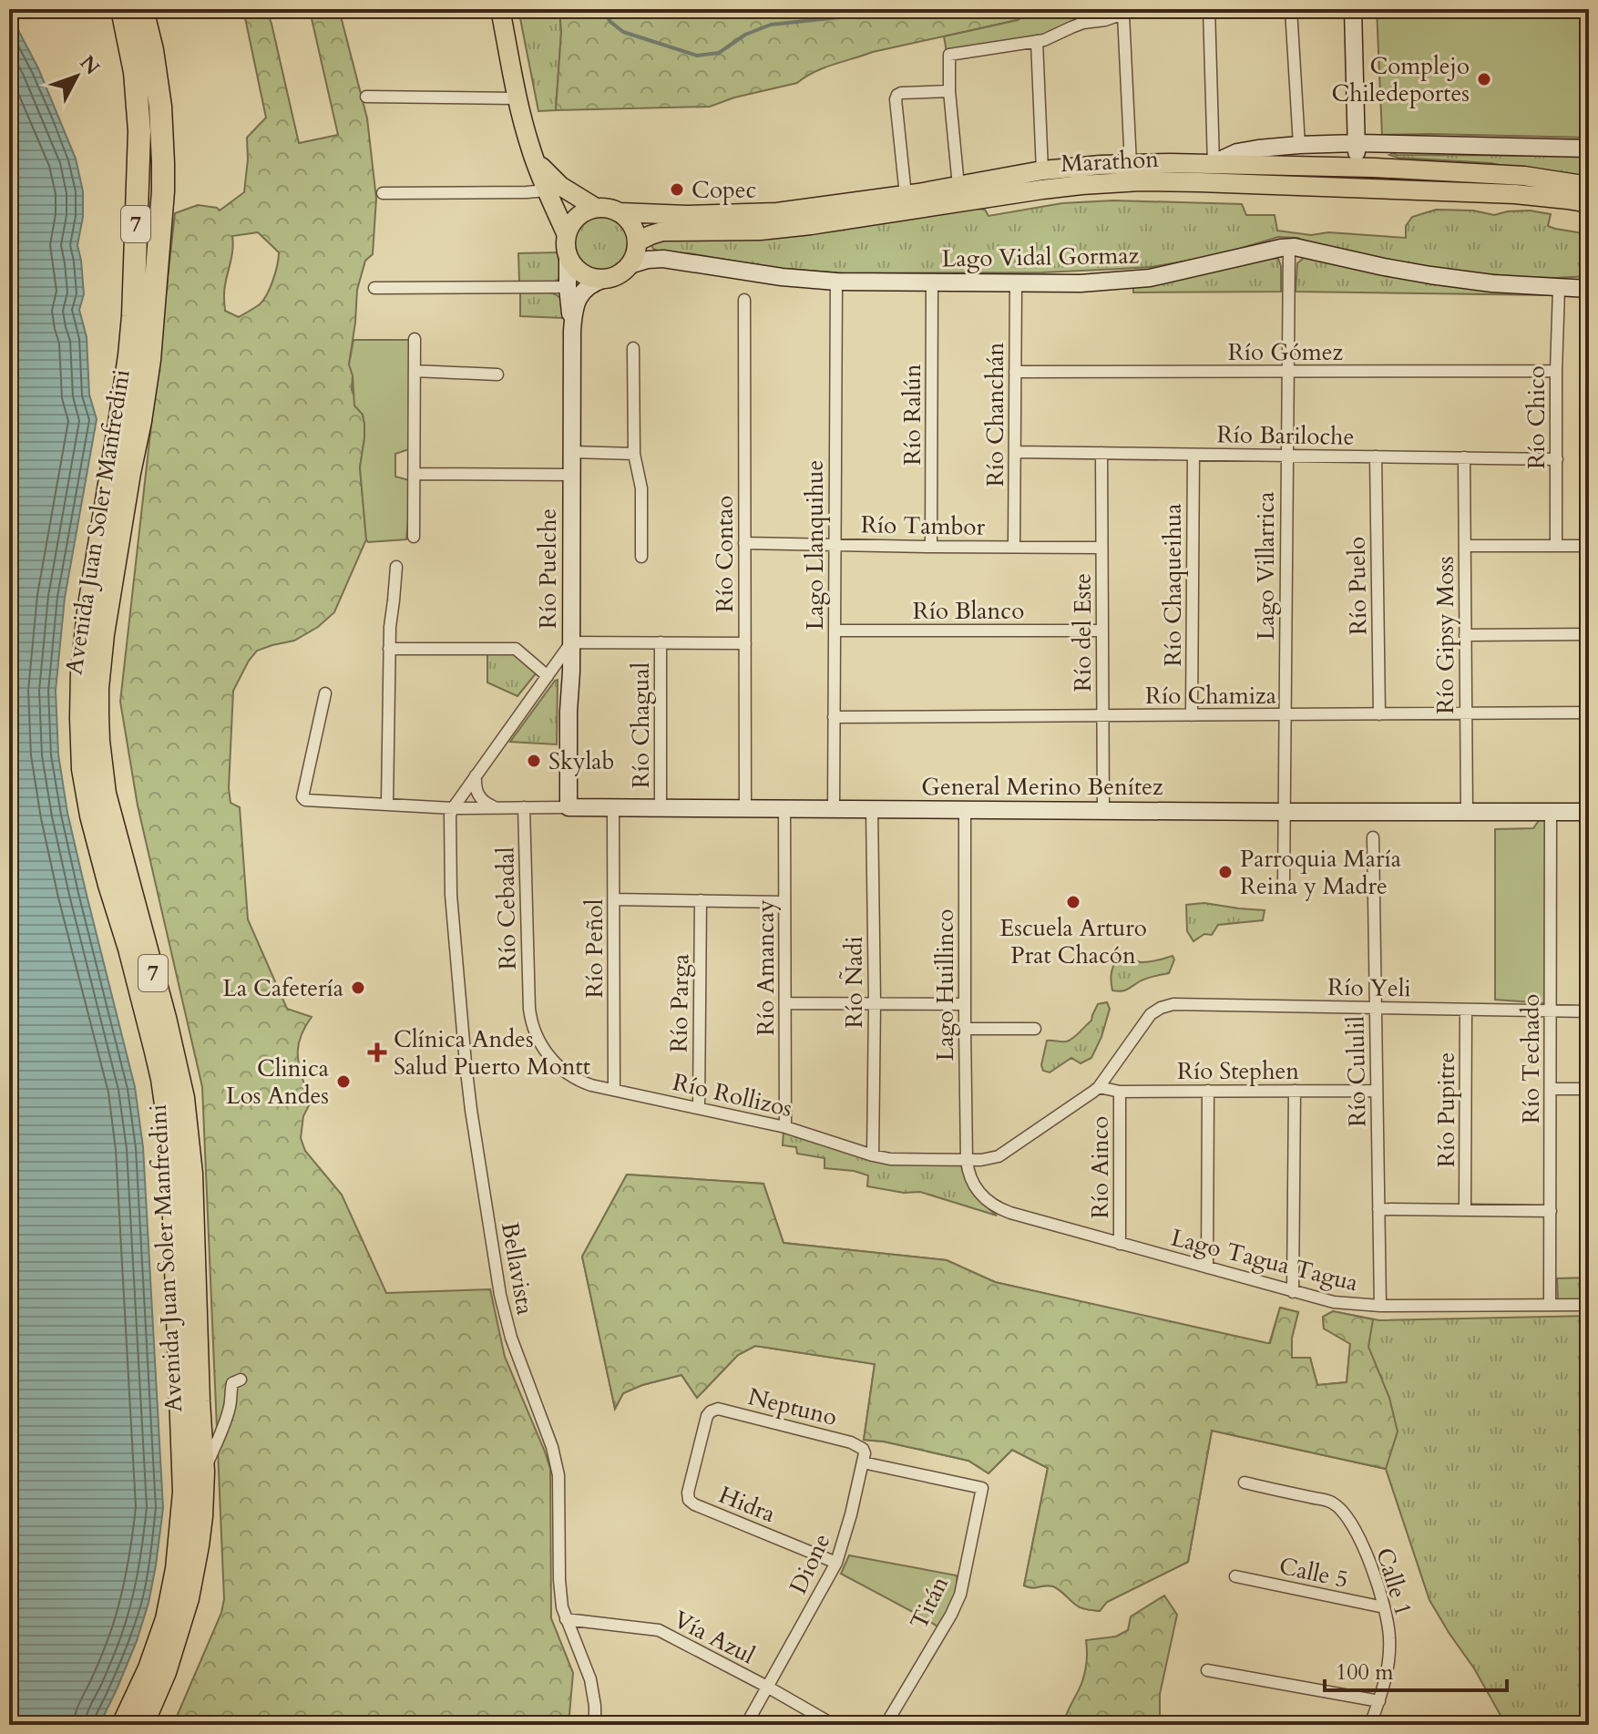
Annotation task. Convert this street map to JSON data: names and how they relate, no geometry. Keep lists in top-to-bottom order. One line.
{"streets":{"highway":["7","Avenida Juan Soler Manfredini"],"main road":["Marathon","Río Puelche"],"street":["Lago Vidal Gormaz","Río Gómez","Río Ralún","Río Chanchán","Río Chico","Río Bariloche","Río Tambor","Lago Llanquihue","Río Contao","Lago Villarrica","Río Chaqueihua","Río Puelo","Río Blanco","Río del Este","Río Gipsy Moss","Río Chamiza","Río Chagual","General Merino Benítez","Río Cebadal","Río Peñol","Río Amancay","Río Ñadi","Lago Huillinco","Río Yeli","Río Parga","Río Techado","Río Stephen","Río Cululil","Río Rollizos","Río Pupitre","Río Ainco","Lago Tagua Tagua","Bellavista","Neptuno","Hidra","Dione","Calle 5","Calle 1","Titán","Vía Azul"]},"crossings":[["Marathon","Lago Vidal Gormaz"],["Marathon","Río Puelche"],["Lago Vidal Gormaz","Río Ralún"],["Lago Vidal Gormaz","Río Chanchán"],["Lago Vidal Gormaz","Río Chico"],["Lago Vidal Gormaz","Lago Llanquihue"],["Lago Vidal Gormaz","Lago Villarrica"],["Lago Vidal Gormaz","Río Puelche"],["Río Gómez","Río Chanchán"],["Río Gómez","Río Chico"],["Río Gómez","Lago Villarrica"],["Río Ralún","Río Tambor"],["Río Chanchán","Río Bariloche"],["Río Chanchán","Río Tambor"],["Río Chico","Río Bariloche"],["Río Bariloche","Lago Villarrica"],["Río Bariloche","Río Chaqueihua"],["Río Bariloche","Río Puelo"],["Río Bariloche","Río del Este"],["Río Bariloche","Río Gipsy Moss"],["Río Tambor","Lago Llanquihue"],["Río Tambor","Río Contao"],["Río Tambor","Río del Este"],["Lago Llanquihue","Río Blanco"],["Lago Llanquihue","Río Chamiza"],["Lago Llanquihue","General Merino Benítez"],["Río Contao","General Merino Benítez"],["Lago Villarrica","Río Chamiza"],["Lago Villarrica","General Merino Benítez"],["Río Puelche","General Merino Benítez"],["Río Chaqueihua","Río Chamiza"],["Río Puelo","Río Chamiza"],["Río Blanco","Río del Este"],["Río del Este","Río Chamiza"],["Río del Este","General Merino Benítez"],["Río Gipsy Moss","Río Chamiza"],["Río Gipsy Moss","General Merino Benítez"],["Río Chagual","General Merino Benítez"],["General Merino Benítez","Río Cebadal"],["General Merino Benítez","Río Peñol"],["General Merino Benítez","Río Amancay"],["General Merino Benítez","Río Ñadi"],["General Merino Benítez","Lago Huillinco"],["General Merino Benítez","Río Techado"],["General Merino Benítez","Bellavista"],["Río Cebadal","Río Rollizos"],["Río Peñol","Río Rollizos"],["Río Amancay","Río Rollizos"],["Río Ñadi","Río Rollizos"],["Lago Huillinco","Río Rollizos"],["Lago Huillinco","Lago Tagua Tagua"],["Río Yeli","Río Techado"],["Río Yeli","Río Cululil"],["Río Yeli","Río Rollizos"],["Río Yeli","Río Pupitre"],["Río Parga","Río Rollizos"],["Río Techado","Lago Tagua Tagua"],["Río Stephen","Río Cululil"],["Río Stephen","Río Rollizos"],["Río Stephen","Río Ainco"],["Río Cululil","Lago Tagua Tagua"],["Río Rollizos","Lago Tagua Tagua"],["Río Ainco","Lago Tagua Tagua"],["Bellavista","Vía Azul"],["Neptuno","Hidra"],["Neptuno","Dione"],["Hidra","Dione"],["Dione","Titán"],["Dione","Vía Azul"],["Calle 5","Calle 1"]],"places":{"other":["Complejo Chiledeportes","Copec","Skylab","Parroquia María Reina y Madre","Escuela Arturo Prat Chacón","La Cafetería","Clinica Los Andes"],"health":["Clínica Andes Salud Puerto Montt"]},"scale_bar":"100 m","north":"top right"}
